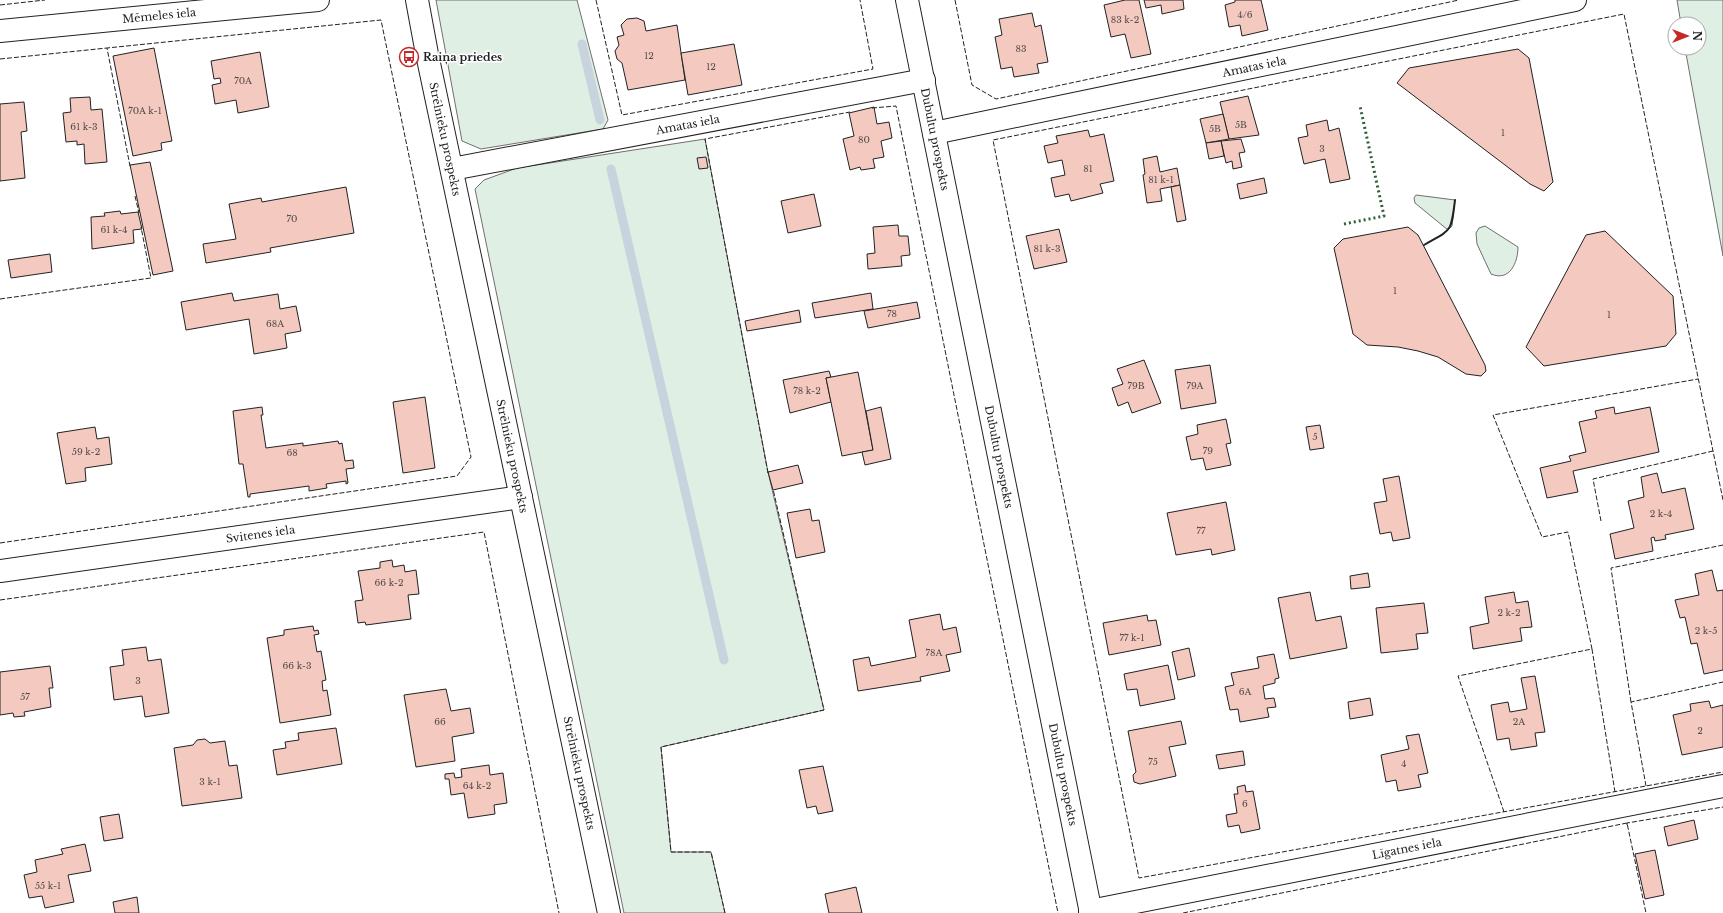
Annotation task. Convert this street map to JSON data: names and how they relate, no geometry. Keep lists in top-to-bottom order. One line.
{"streets":{"street":["Mēmeles iela","Amatas iela","Dubultu prospekts","Strēlnieku prospekts","Svitenes iela","Līgatnes iela"]},"crossings":[["Amatas iela","Dubultu prospekts"],["Amatas iela","Strēlnieku prospekts"],["Dubultu prospekts","Līgatnes iela"],["Strēlnieku prospekts","Svitenes iela"]],"places":{"bus stop":["Raiņa priedes"]},"house_numbers":["4/6","83 k-2","83","12","12","70A","70A k-1","5B","61 k-3","5B","1","80","3","81","81 k-1","70","61 k-4","81 k-3","1","78","1","68A","79B","79A","78 k-2","5","79","59 k-2","68","2 k-4","77","66 k-2","2 k-2","2 k-5","77 k-1","78A","66 k-3","3","6A","57","66","2A","2","75","4","3 k-1","64 k-2","6","55 k-1"],"north":"right"}
